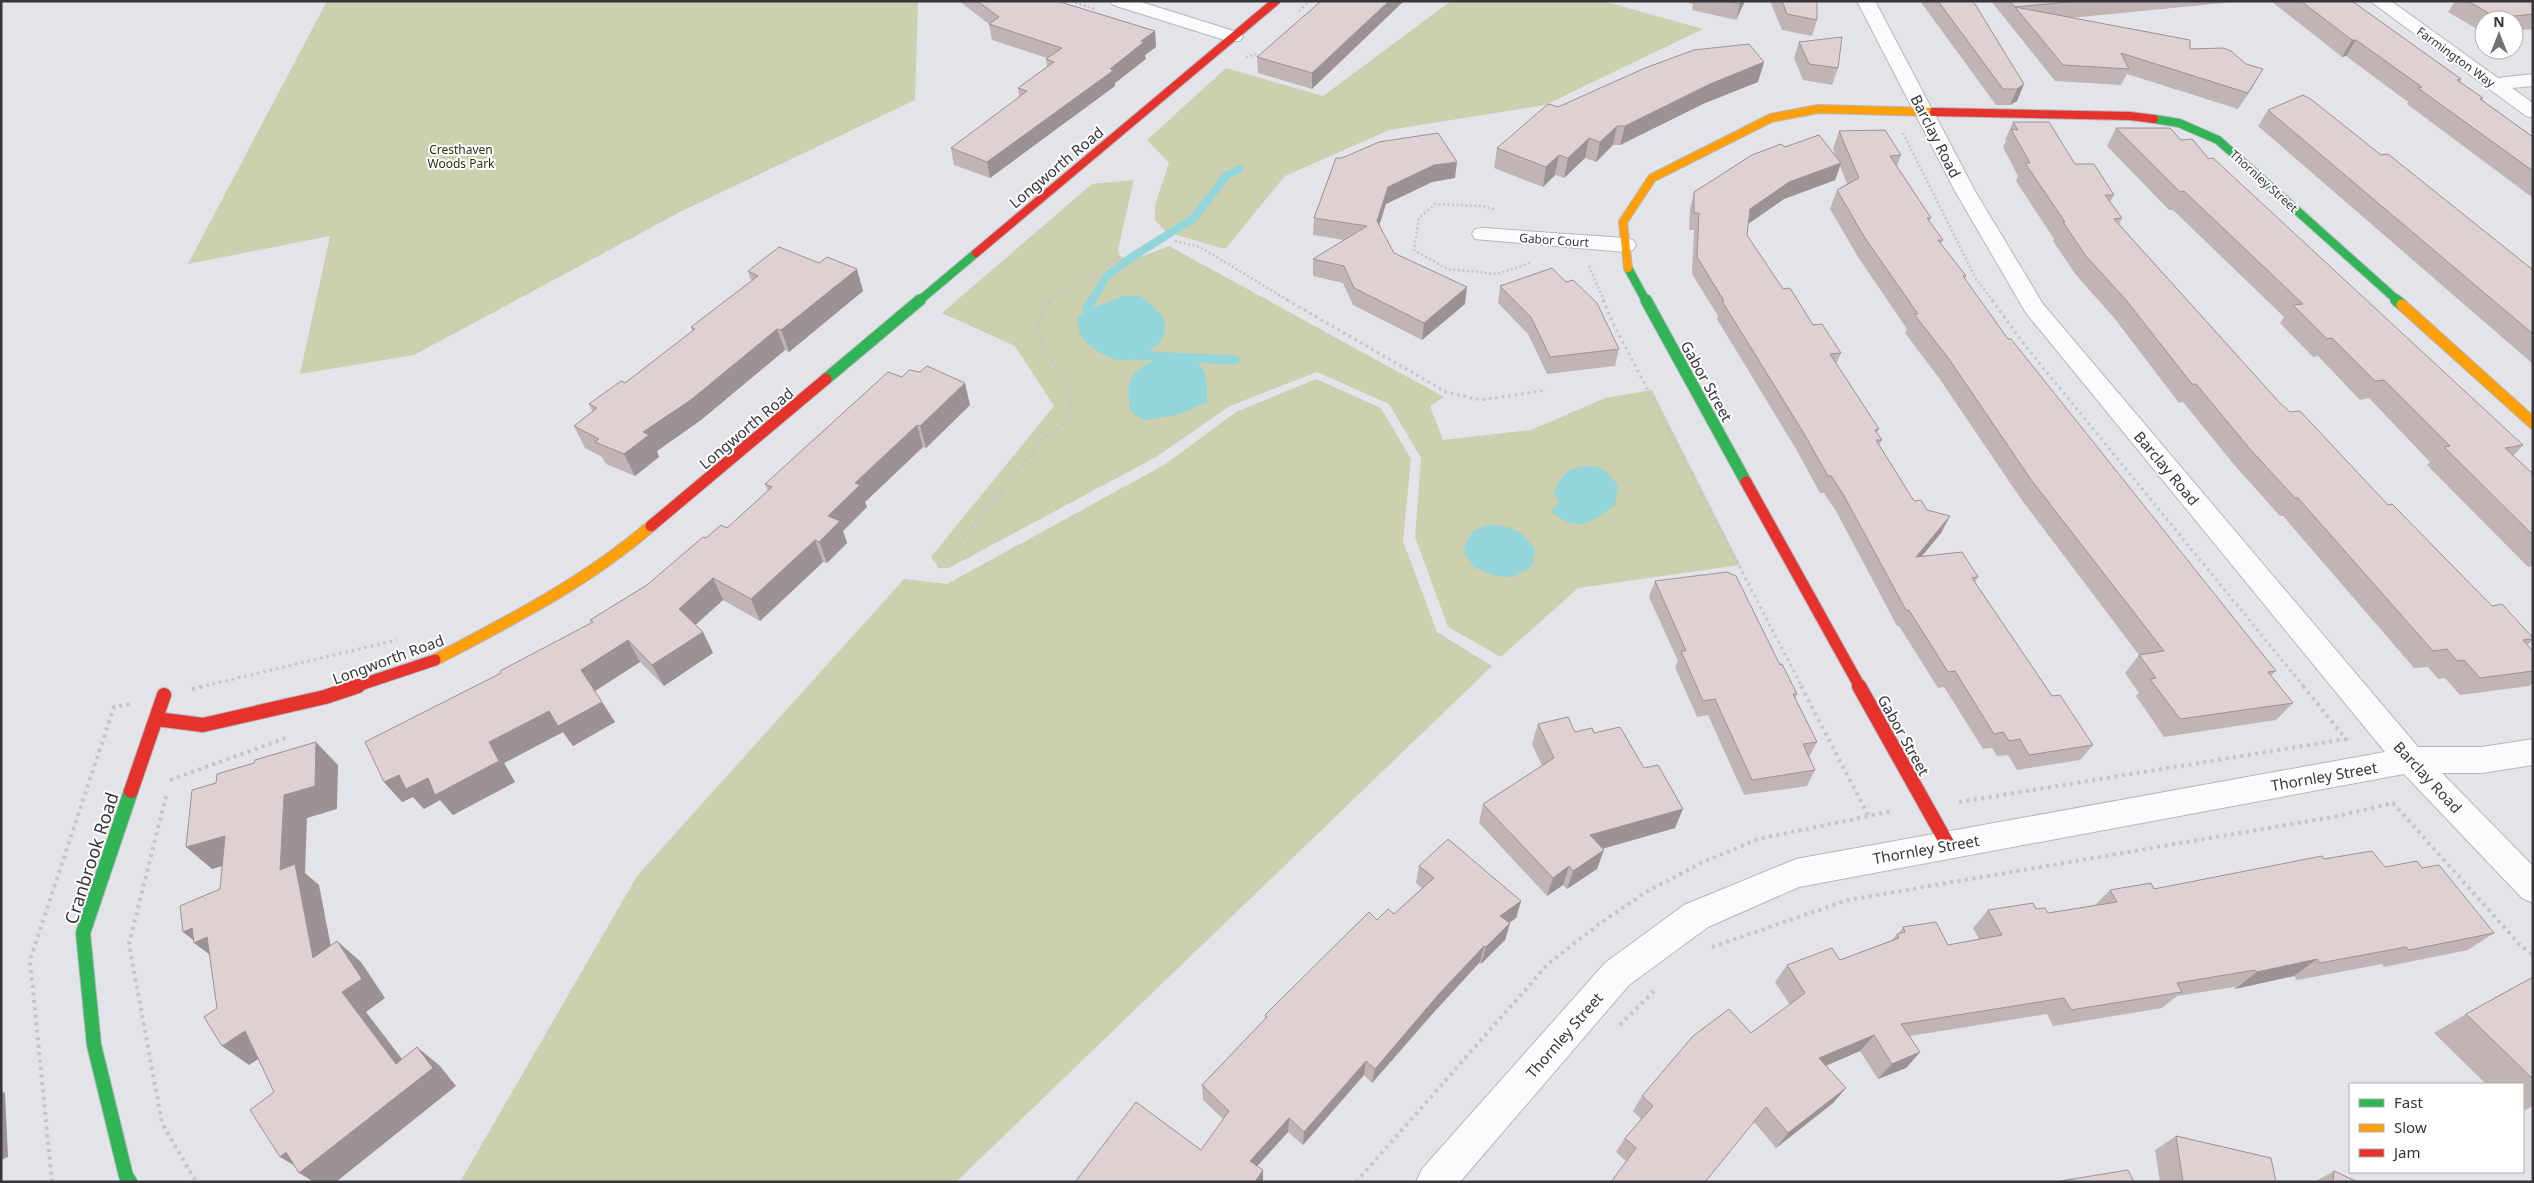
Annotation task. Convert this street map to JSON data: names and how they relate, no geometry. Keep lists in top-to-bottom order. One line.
{"streets":{"street":["Farmington Way","Barclay Road","Longworth Road","Thornley Street","Gabor Court","Gabor Street","Cranbrook Road"]},"crossings":[["Barclay Road","Thornley Street"],["Barclay Road","Gabor Street"],["Longworth Road","Cranbrook Road"],["Thornley Street","Gabor Street"],["Gabor Court","Gabor Street"]],"parks":["Cresthaven Woods Park"],"legend":["Fast","Slow","Jam"],"north":"top"}
